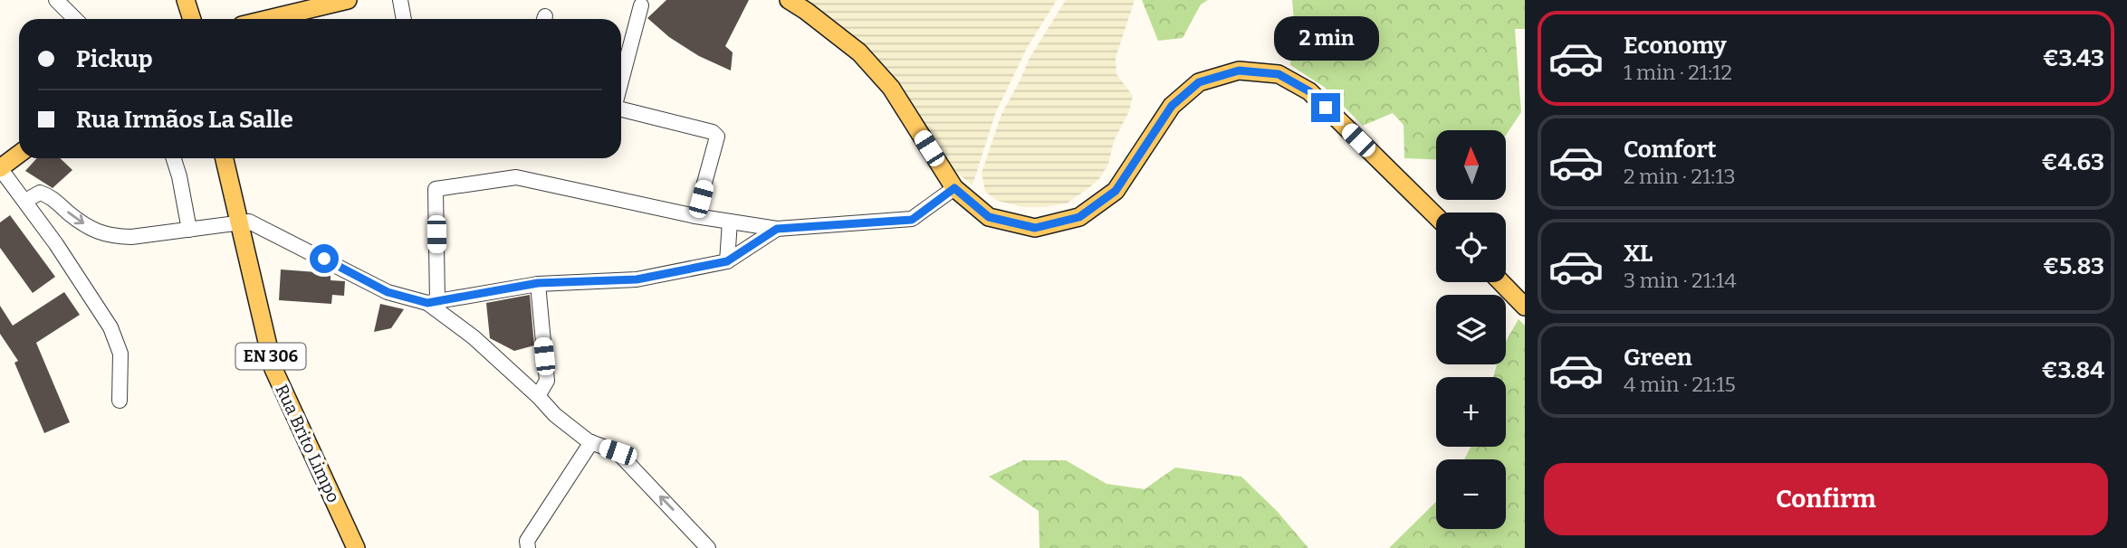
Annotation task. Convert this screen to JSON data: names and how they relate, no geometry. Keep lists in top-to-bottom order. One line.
{"streets":{"main road":["EN 306","Rua Brito Limpo"]},"north":"top","page":{"list":[{"name":"Economy","note":"1 min · 21:12","value":"€3.43"},{"name":"Comfort","note":"2 min · 21:13","value":"€4.63"},{"name":"XL","note":"3 min · 21:14","value":"€5.83"},{"name":"Green","note":"4 min · 21:15","value":"€3.84"}],"bubble":"2 min","banner":["Pickup","Rua Irmãos La Salle"],"map_buttons":["+","−"],"buttons":"Confirm"}}
